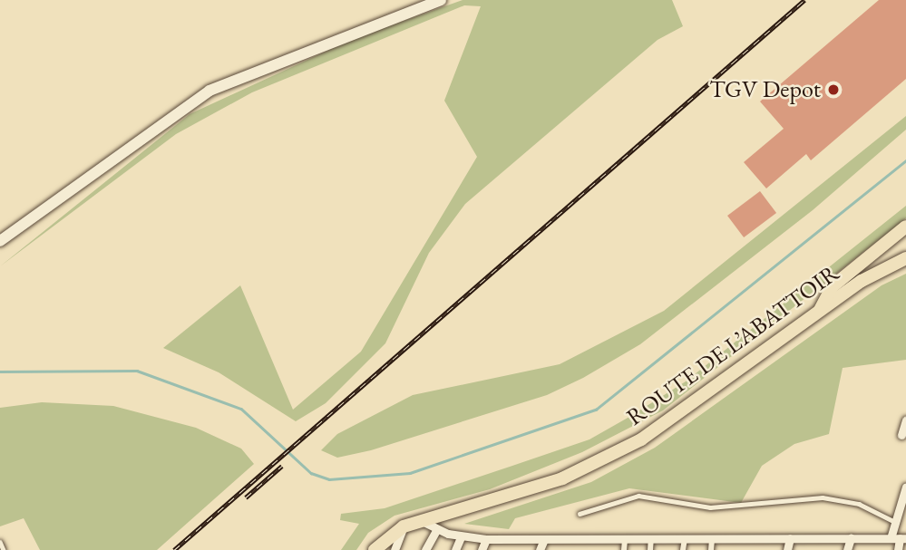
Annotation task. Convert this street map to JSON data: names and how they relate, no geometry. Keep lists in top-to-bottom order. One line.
{"streets":{"main road":["ROUTE DE L’ABATTOIR"]},"places":["TGV Depot"]}
